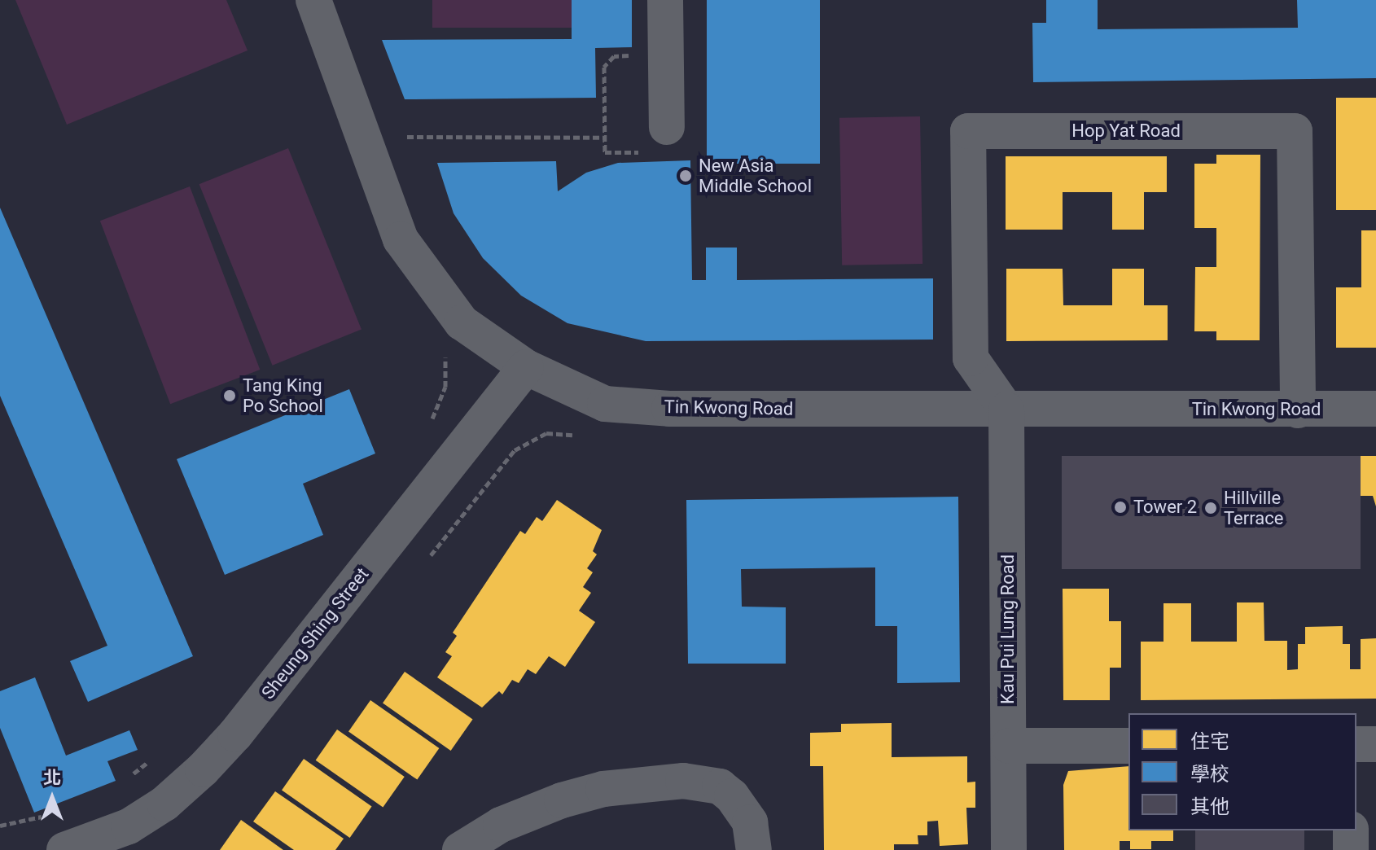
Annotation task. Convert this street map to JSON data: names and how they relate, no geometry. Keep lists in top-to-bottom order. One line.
{"streets":{"street":["Hop Yat Road","Tin Kwong Road","Kau Pui Lung Road","Sheung Shing Street"]},"crossings":[["Hop Yat Road","Tin Kwong Road"],["Hop Yat Road","Kau Pui Lung Road"],["Tin Kwong Road","Kau Pui Lung Road"],["Tin Kwong Road","Sheung Shing Street"]],"places":["New Asia Middle School","Tang King Po School","Tower 2","Hillville Terrace"],"legend":["住宅","學校","其他"],"north":"top"}
